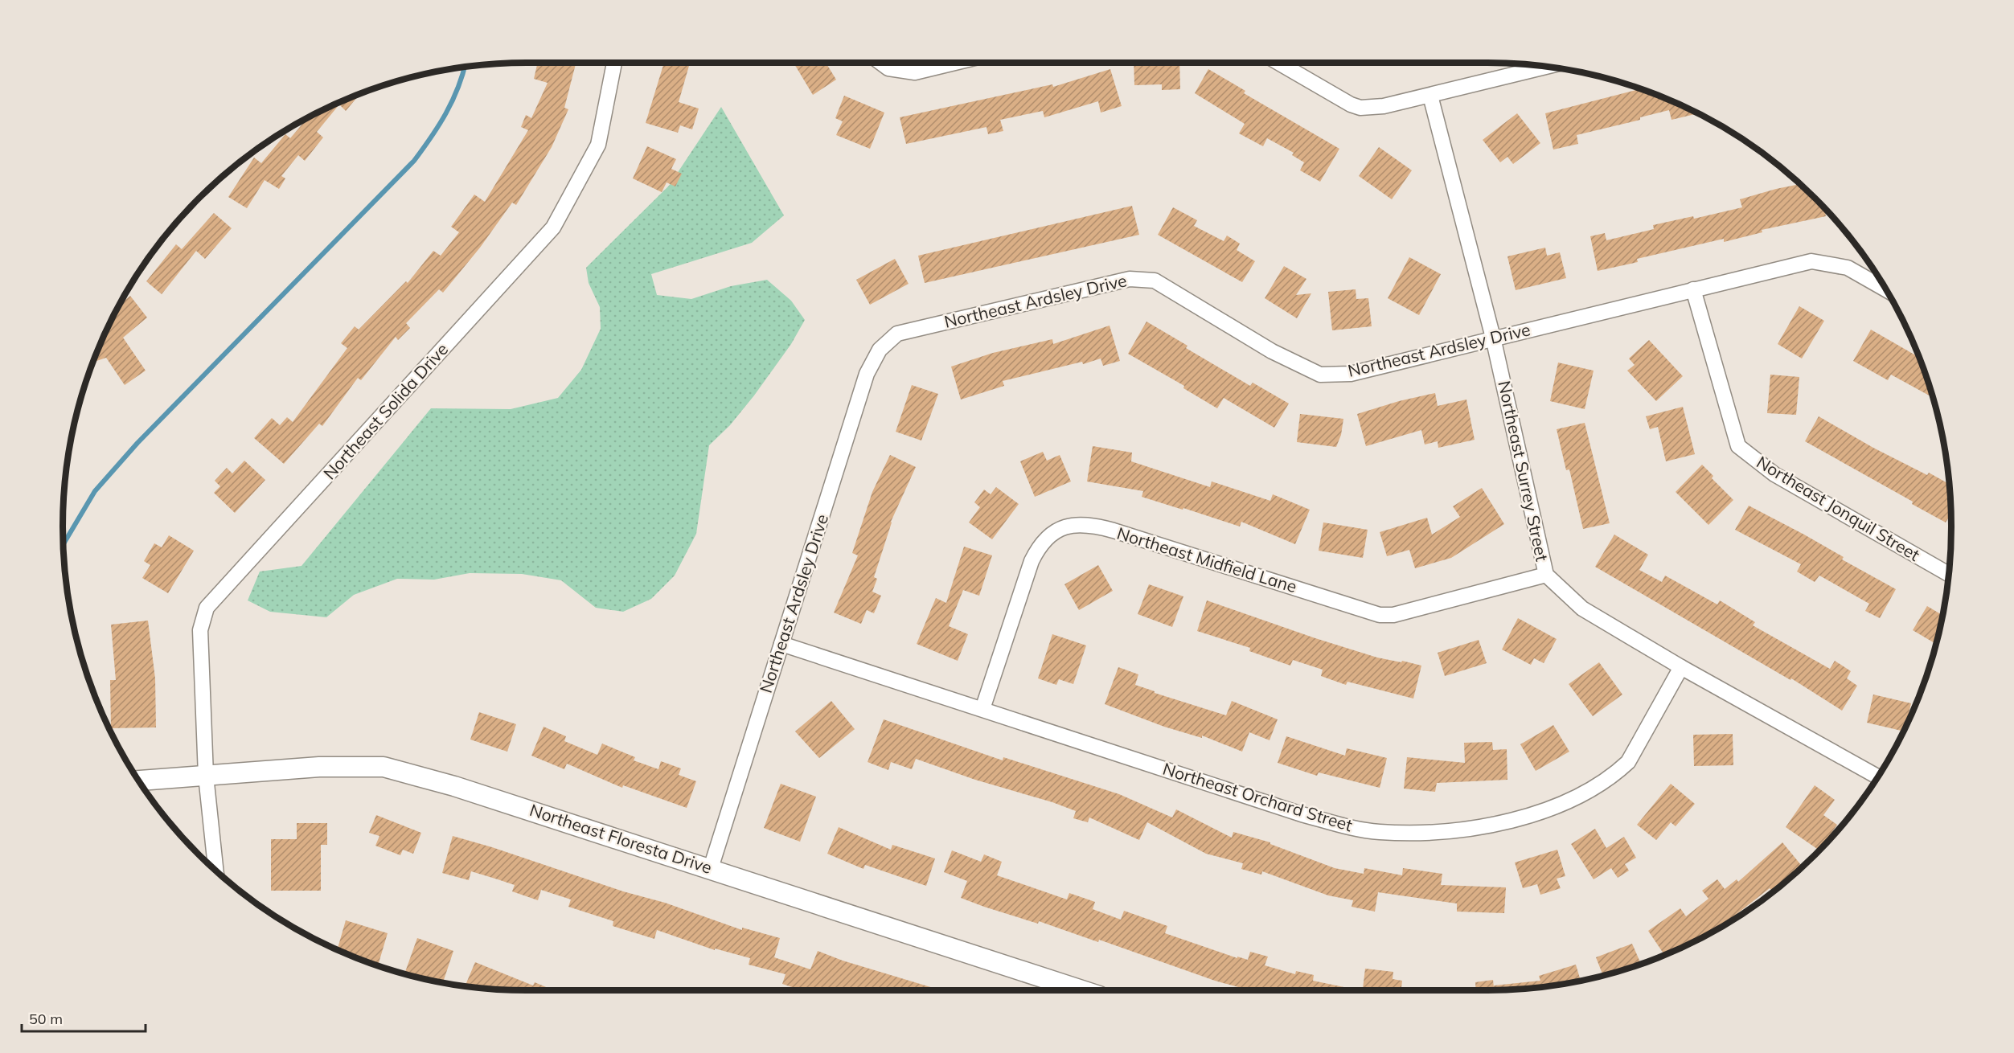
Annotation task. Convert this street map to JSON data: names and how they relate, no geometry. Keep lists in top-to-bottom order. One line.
{"streets":{"street":["Northeast Ardsley Drive","Northeast Solida Drive","Northeast Surrey Street","Northeast Jonquil Street","Northeast Midfield Lane","Northeast Orchard Street","Northeast Floresta Drive"]},"crossings":[["Northeast Ardsley Drive","Northeast Surrey Street"],["Northeast Ardsley Drive","Northeast Jonquil Street"],["Northeast Ardsley Drive","Northeast Orchard Street"],["Northeast Ardsley Drive","Northeast Floresta Drive"],["Northeast Solida Drive","Northeast Floresta Drive"],["Northeast Surrey Street","Northeast Midfield Lane"],["Northeast Surrey Street","Northeast Orchard Street"],["Northeast Midfield Lane","Northeast Orchard Street"]],"scale_bar":"50 m"}
